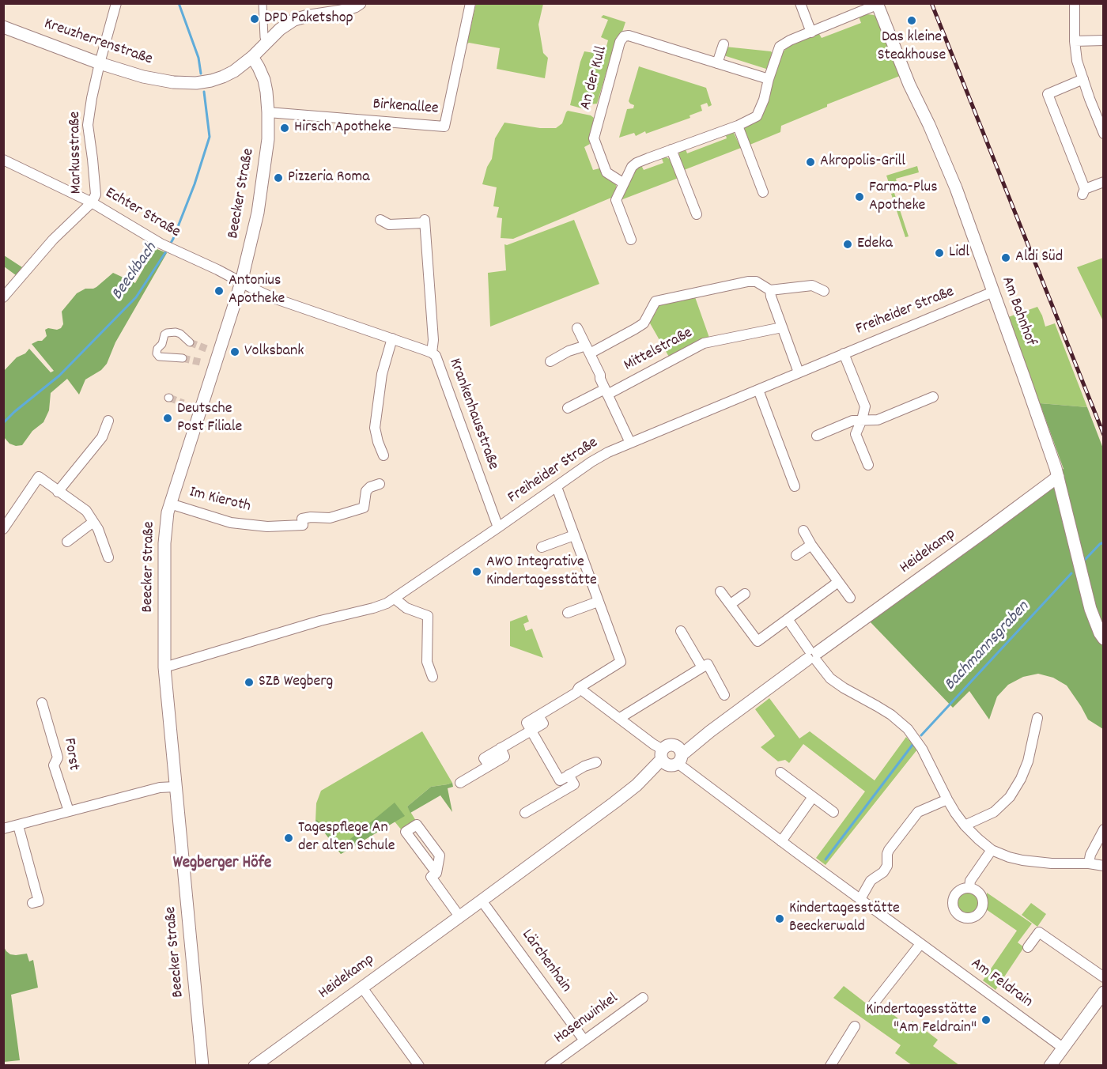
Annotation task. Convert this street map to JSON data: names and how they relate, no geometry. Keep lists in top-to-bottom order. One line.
{"streets":{"street":["Kreuzherrenstraße","An der Kull","Birkenallee","Markusstraße","Beecker Straße","Echter Straße","Freiheider Straße","Am Bahnhof","Mittelstraße","Krankenhausstraße","Im Kieroth","Heidekamp","Forst","Lärchenhain","Am Feldrain","Hasenwinkel"]},"crossings":[["Kreuzherrenstraße","Markusstraße"],["Kreuzherrenstraße","Beecker Straße"],["Birkenallee","Beecker Straße"],["Markusstraße","Echter Straße"],["Beecker Straße","Echter Straße"],["Beecker Straße","Freiheider Straße"],["Beecker Straße","Krankenhausstraße"],["Beecker Straße","Im Kieroth"],["Echter Straße","Krankenhausstraße"],["Freiheider Straße","Am Bahnhof"],["Freiheider Straße","Krankenhausstraße"],["Am Bahnhof","Heidekamp"],["Heidekamp","Lärchenhain"],["Heidekamp","Am Feldrain"],["Lärchenhain","Hasenwinkel"]],"districts":["Wegberger Höfe"],"water":["Beeckbach","Bachmannsgraben"],"places":["DPD Paketshop","Das kleine Steakhouse","Hirsch Apotheke","Akropolis-Grill","Pizzeria Roma","Farma-Plus Apotheke","Edeka","Lidl","Aldi Süd","Antonius Apotheke","Volksbank","Deutsche Post Filiale","AWO Integrative Kindertagesstätte","SZB Wegberg","Tagespflege An der alten Schule","Kindertagesstätte Beeckerwald","Kindertagesstätte \"Am Feldrain\""]}
